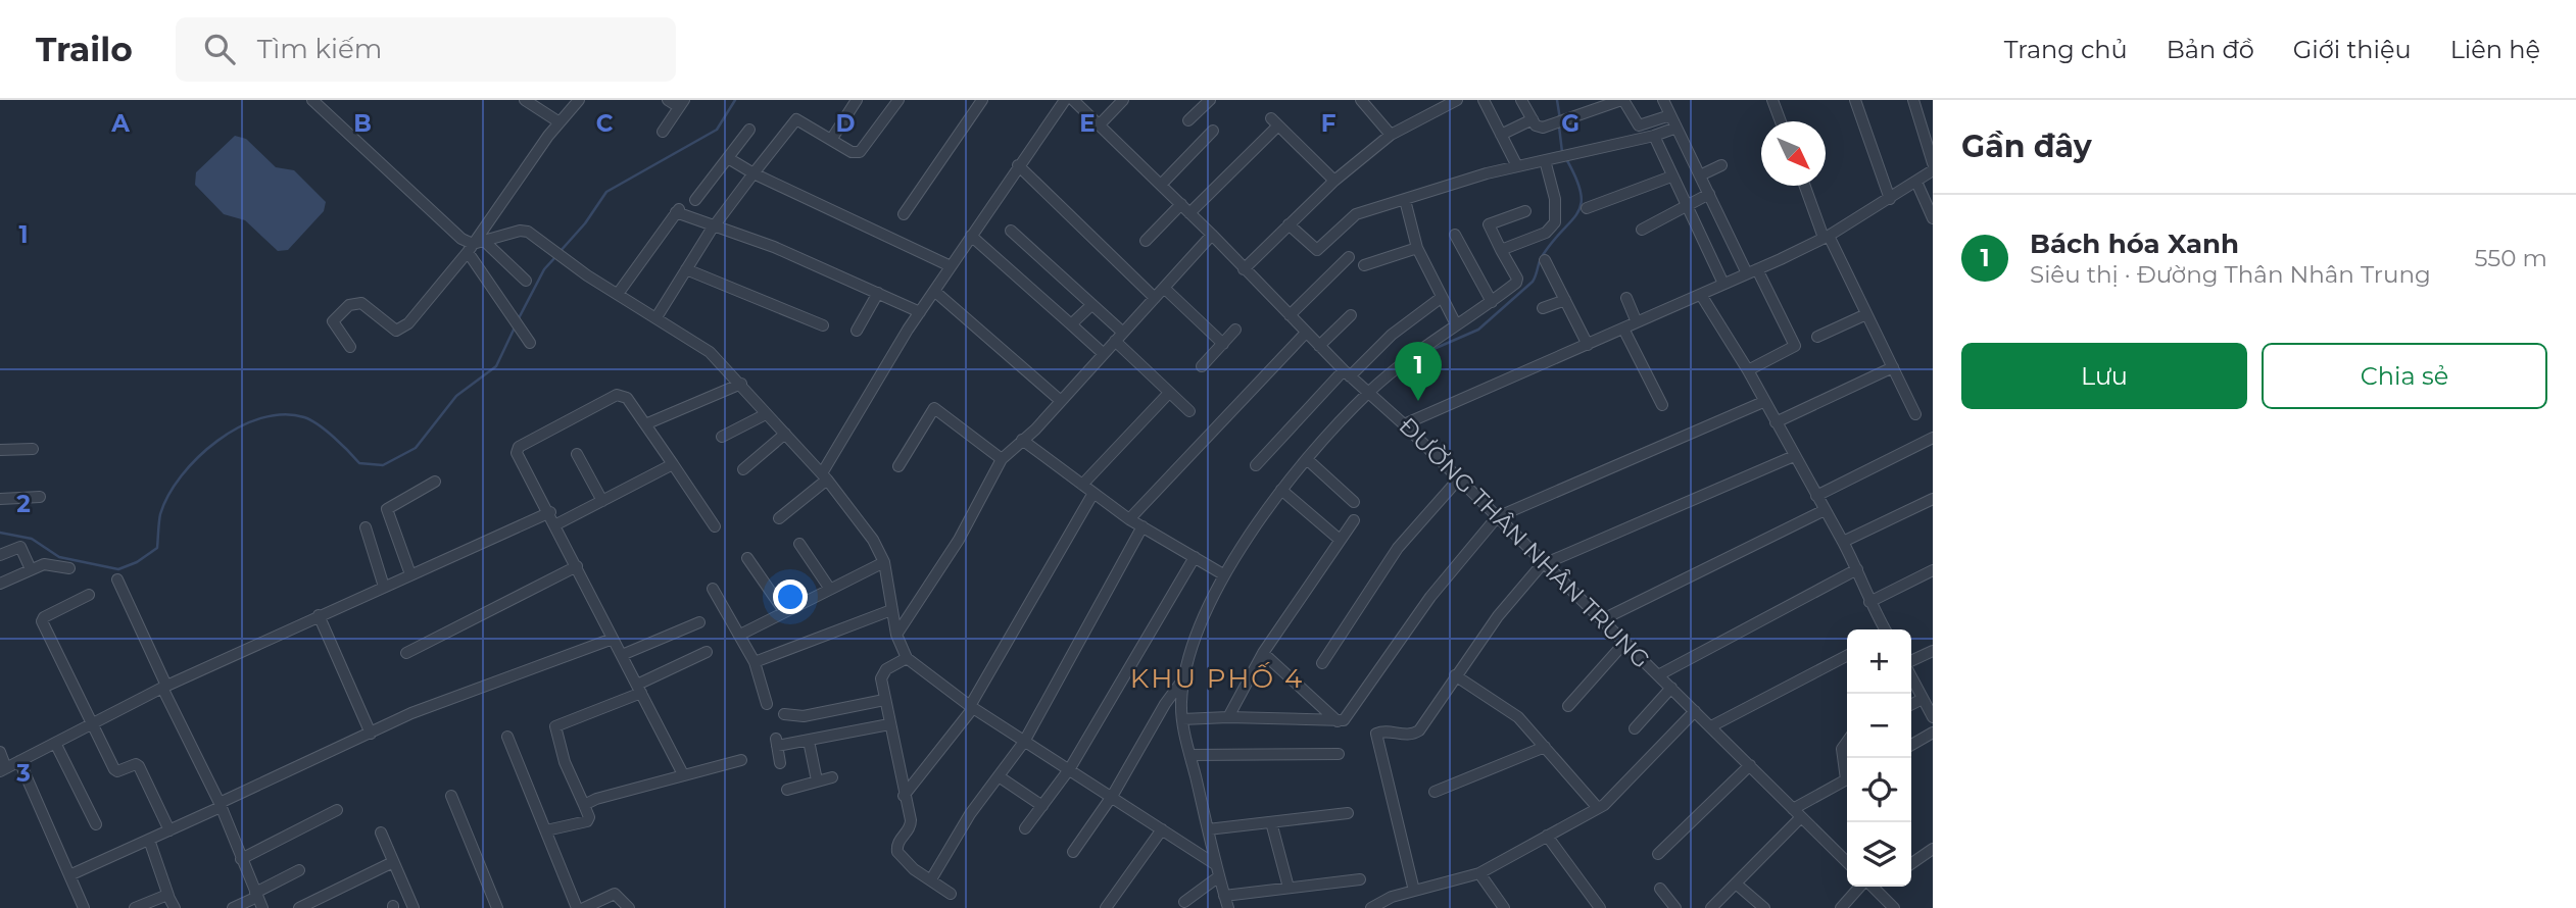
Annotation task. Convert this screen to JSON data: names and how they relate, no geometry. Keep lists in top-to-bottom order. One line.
{"streets":{"street":["ĐƯỜNG THÂN NHÂN TRUNG"]},"districts":["KHU PHỐ 4"],"north":"bottom right","page":{"header":"Trailo","search":"Tìm kiếm","nav":["Trang chủ","Bản đồ","Giới thiệu","Liên hệ"],"heading":"Gần đây","list":[{"mark":"1","name":"Bách hóa Xanh","note":"Siêu thị · Đường Thân Nhân Trung","value":"550 m"}],"buttons":["Lưu","Chia sẻ"],"pins":"1","map_buttons":["+","−"]},"grid":{"columns":["A","B","C","D","E","F","G"],"rows":["1","2","3"]}}
